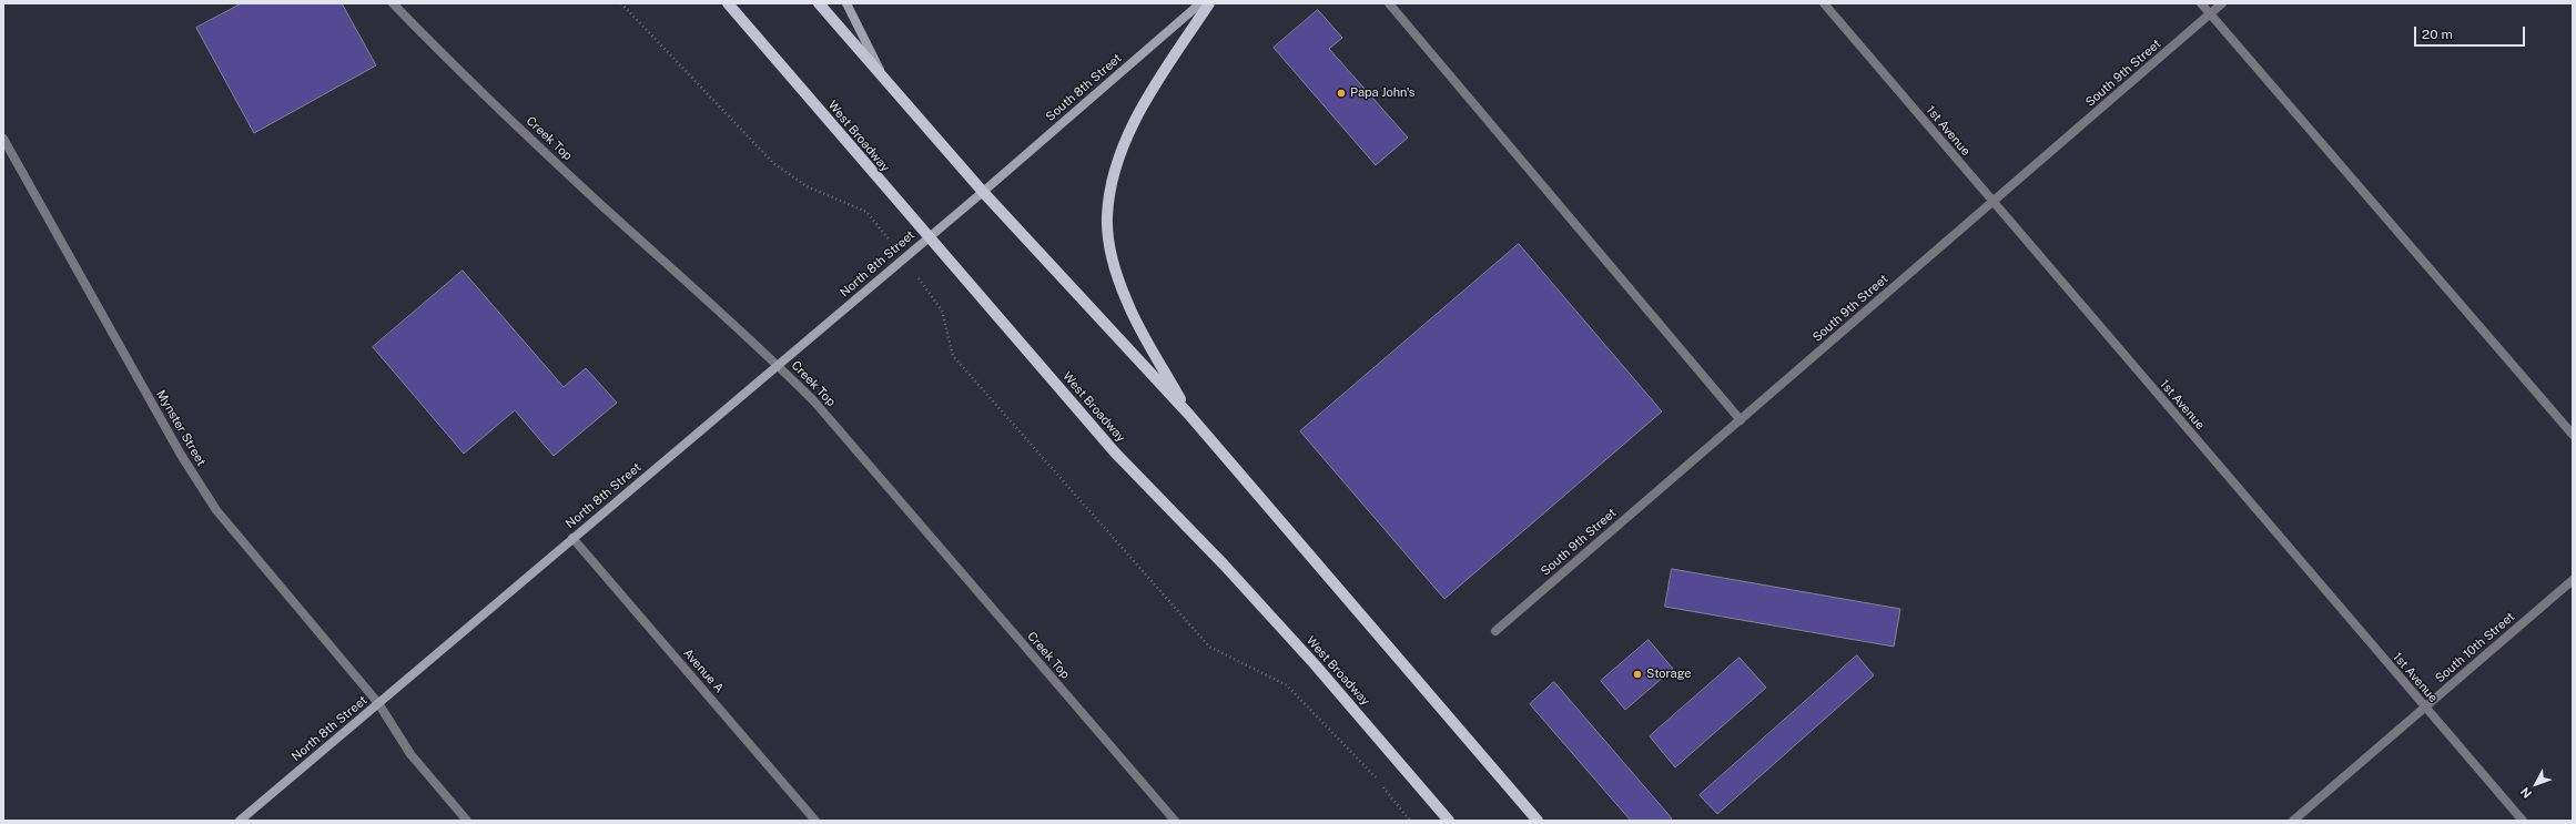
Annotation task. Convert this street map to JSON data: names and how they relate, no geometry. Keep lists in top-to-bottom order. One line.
{"streets":{"main road":["South 8th Street","West Broadway","North 8th Street"],"street":["South 9th Street","1st Avenue","Creek Top","Mynster Street","South 10th Street","Avenue A"]},"crossings":[["South 9th Street","1st Avenue"],["South 8th Street","North 8th Street"],["1st Avenue","South 10th Street"],["West Broadway","North 8th Street"],["Creek Top","North 8th Street"],["North 8th Street","Mynster Street"],["North 8th Street","Avenue A"]],"places":["Papa John's","Storage"],"scale_bar":"20 m","north":"bottom left"}
